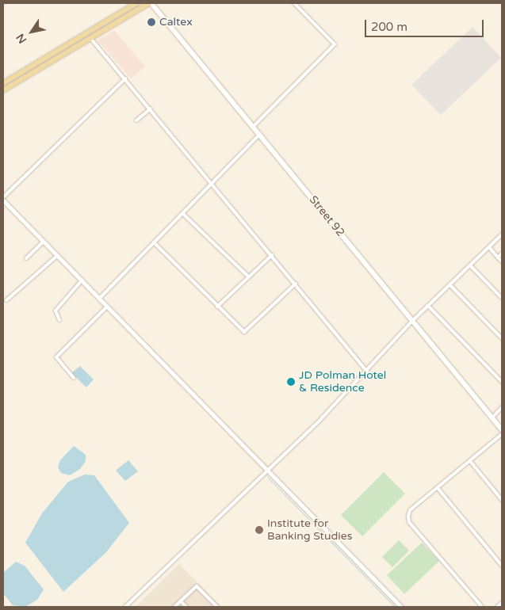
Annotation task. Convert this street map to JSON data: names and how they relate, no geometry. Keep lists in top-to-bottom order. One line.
{"streets":{"main road":["Street 92"]},"places":["Caltex","JD Polman Hotel & Residence","Institute for Banking Studies"],"scale_bar":"200 m","north":"bottom left"}
